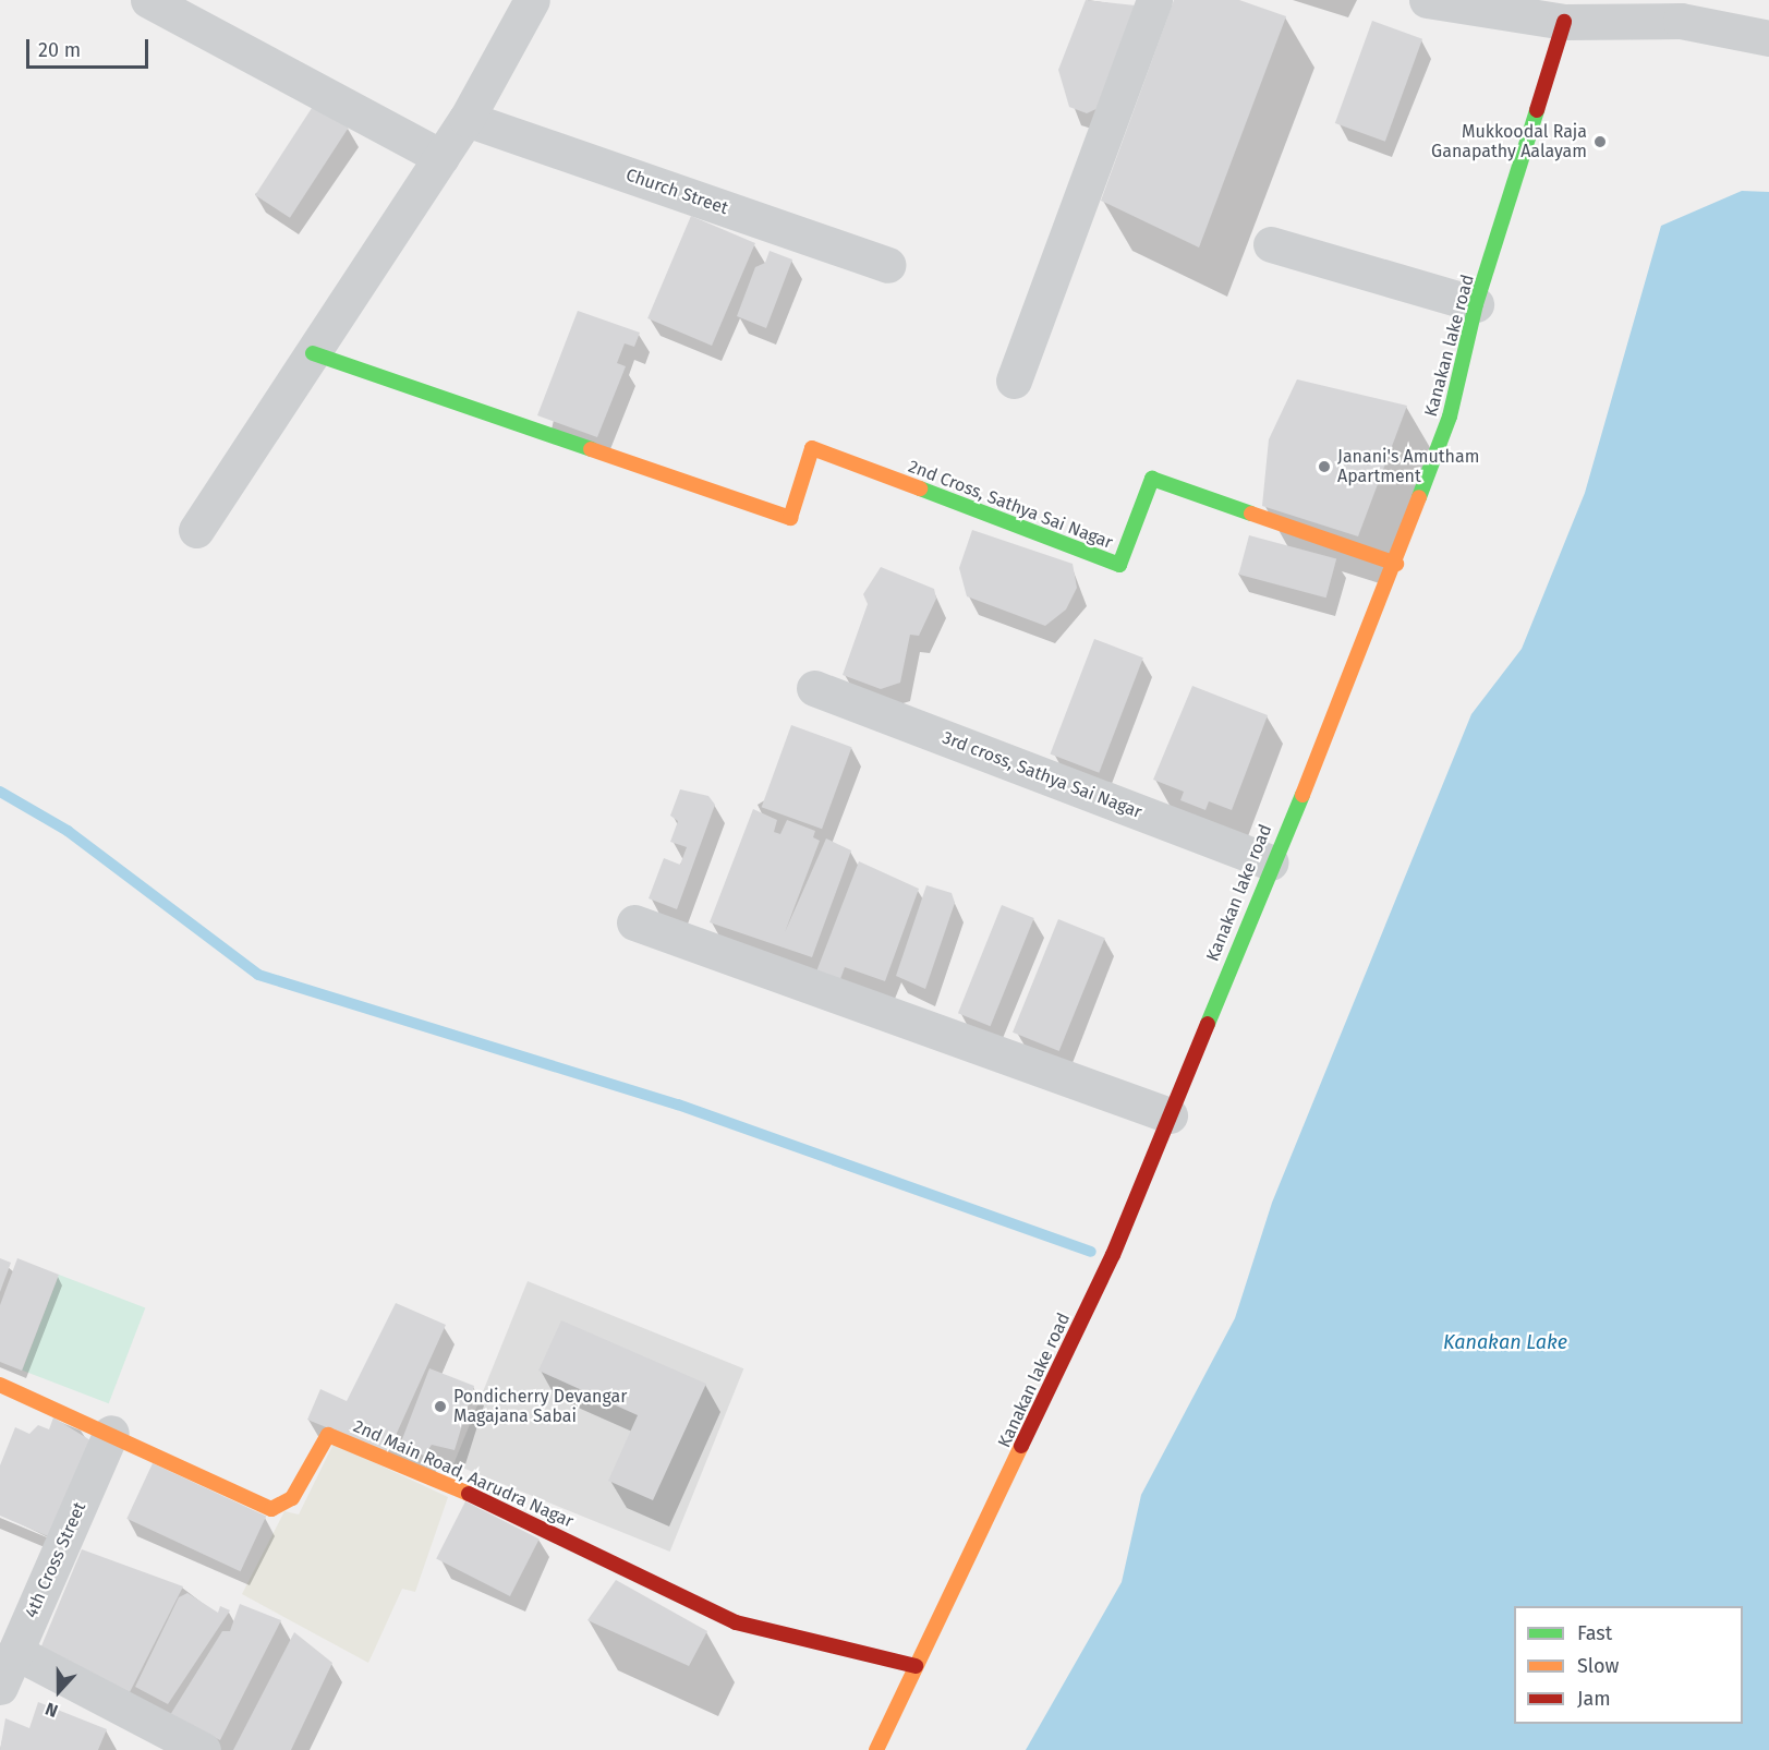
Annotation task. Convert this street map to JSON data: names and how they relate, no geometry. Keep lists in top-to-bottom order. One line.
{"streets":{"street":["Church Street","Kanakan lake road","2nd Cross, Sathya Sai Nagar","3rd cross, Sathya Sai Nagar","2nd Main Road, Aarudra Nagar","4th Cross Street"]},"crossings":[["Kanakan lake road","2nd Cross, Sathya Sai Nagar"],["Kanakan lake road","3rd cross, Sathya Sai Nagar"],["Kanakan lake road","2nd Main Road, Aarudra Nagar"],["2nd Main Road, Aarudra Nagar","4th Cross Street"]],"water":["Kanakan Lake"],"places":["Mukkoodal Raja Ganapathy Aalayam","Janani's Amutham Apartment","Pondicherry Devangar Magajana Sabai"],"legend":["Fast","Slow","Jam"],"scale_bar":"20 m","north":"bottom"}
